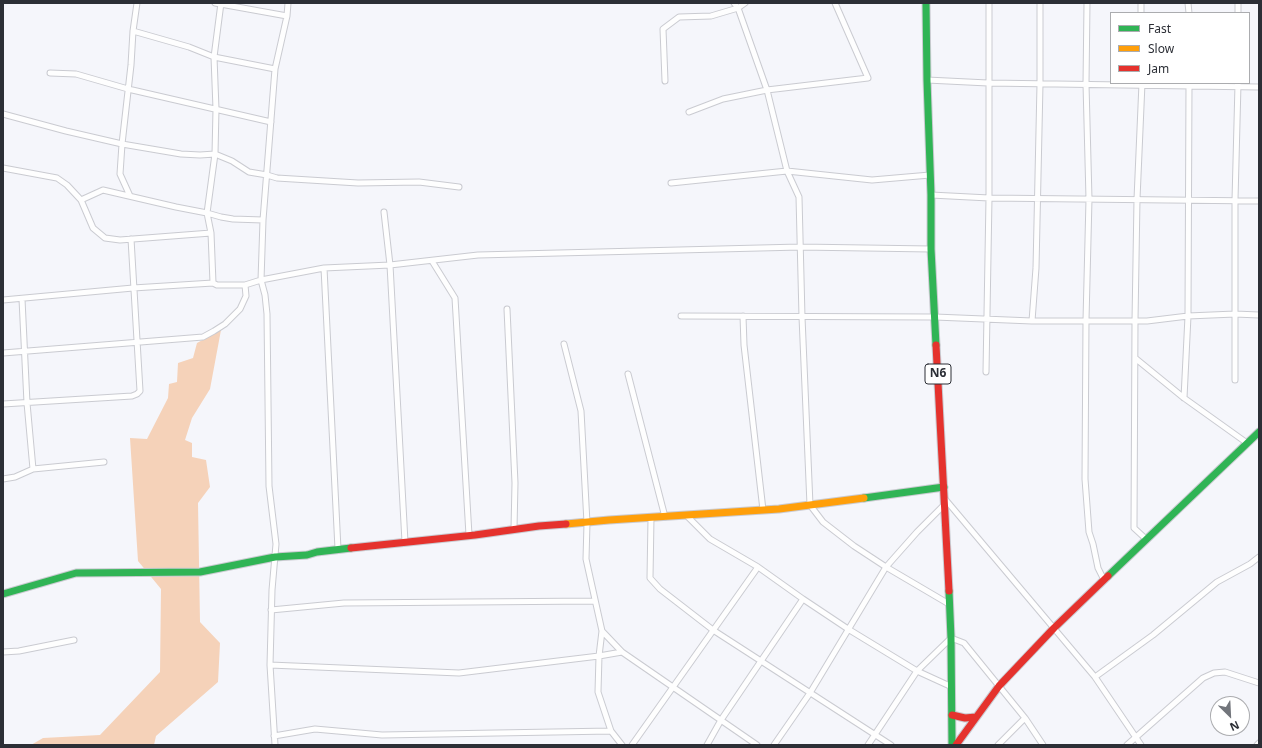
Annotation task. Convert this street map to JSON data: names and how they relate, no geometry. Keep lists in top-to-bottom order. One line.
{"streets":{"main road":["N6"]},"legend":["Fast","Slow","Jam"],"north":"bottom right"}
